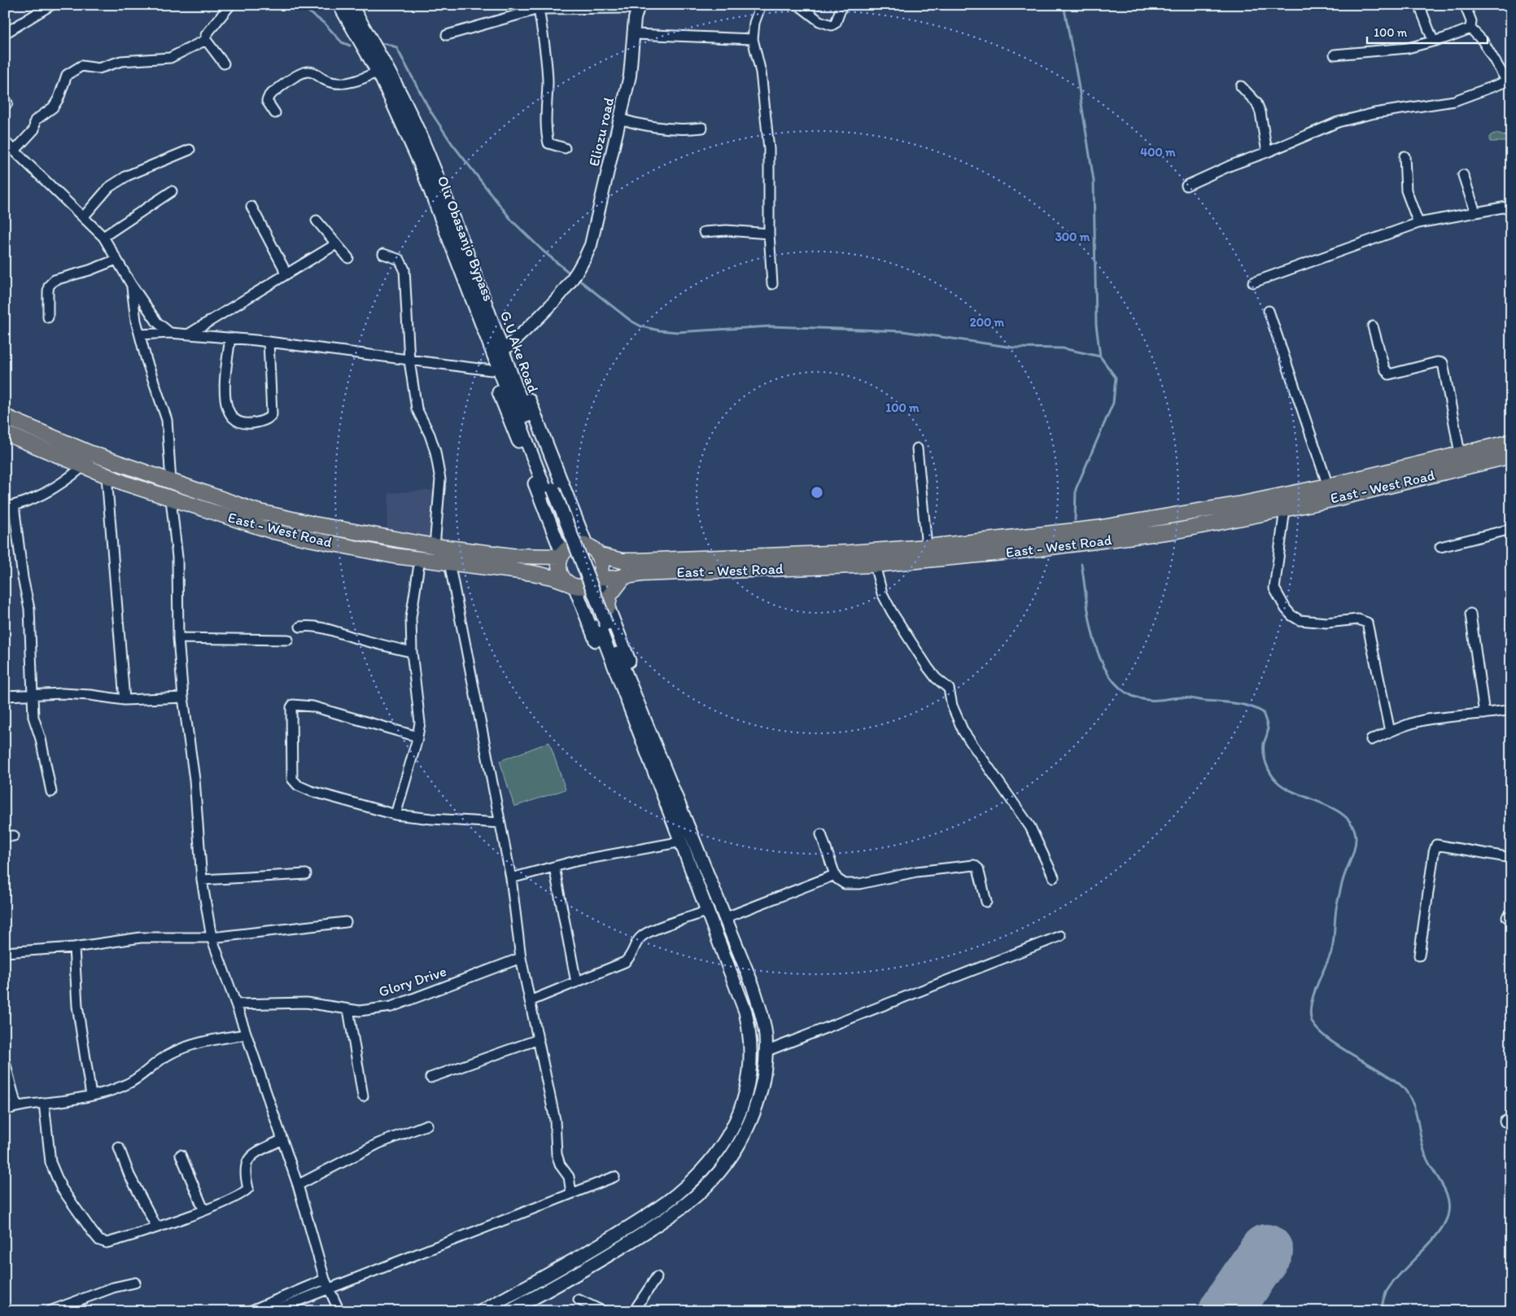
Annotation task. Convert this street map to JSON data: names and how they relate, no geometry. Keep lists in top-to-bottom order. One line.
{"streets":{"main road":["Olu Obasanjo Bypass","East - West Road"],"street":["Eliozu road","Glory Drive"]},"scale_bar":"100 m","rings":["400 m","300 m","200 m","100 m"]}
